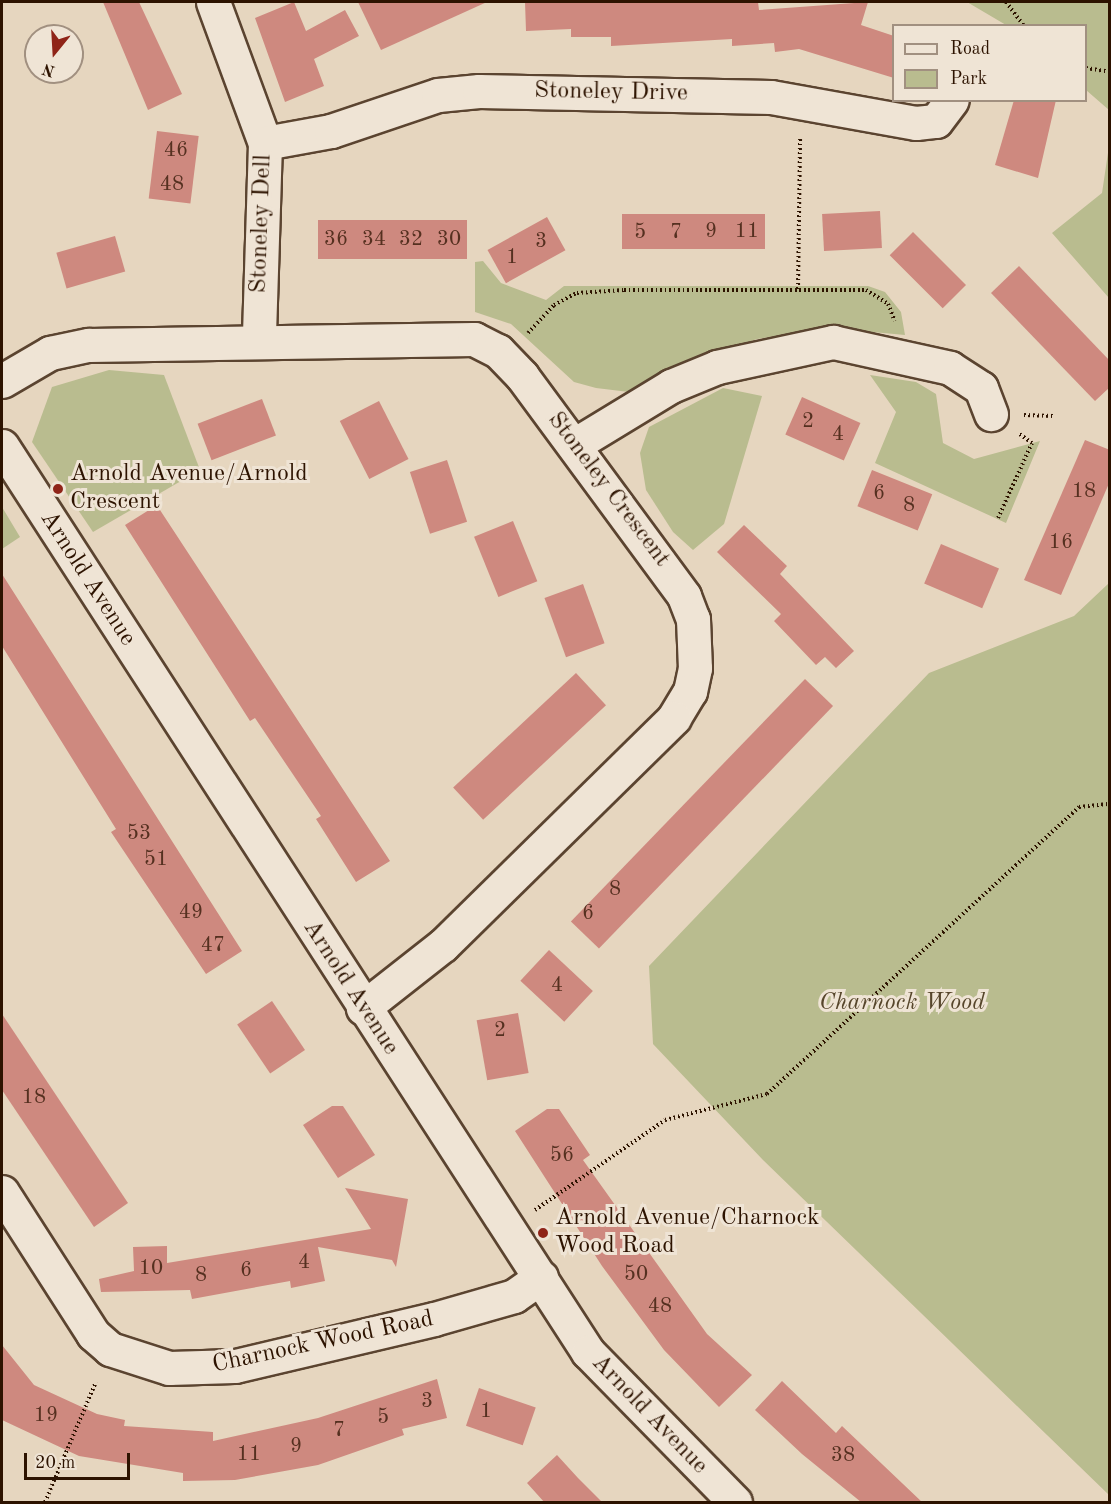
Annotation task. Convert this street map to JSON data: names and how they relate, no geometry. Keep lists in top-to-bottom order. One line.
{"streets":{"street":["Stoneley Drive","Stoneley Dell","Stoneley Crescent","Arnold Avenue","Charnock Wood Road"]},"crossings":[["Stoneley Drive","Stoneley Dell"],["Stoneley Dell","Stoneley Crescent"],["Stoneley Crescent","Arnold Avenue"],["Arnold Avenue","Charnock Wood Road"]],"parks":["Charnock Wood"],"places":["Arnold Avenue/Arnold Crescent","Arnold Avenue/Charnock Wood Road"],"house_numbers":["46","48","9","11","5","7","36","34","32","30","3","1","2","4","18","6","8","16","53","51","8","49","6","47","4","2","18","56","4","10","6","50","8","48","3","1","19","5","7","9","11","38"],"legend":["Road","Park"],"scale_bar":"20 m","north":"bottom"}
